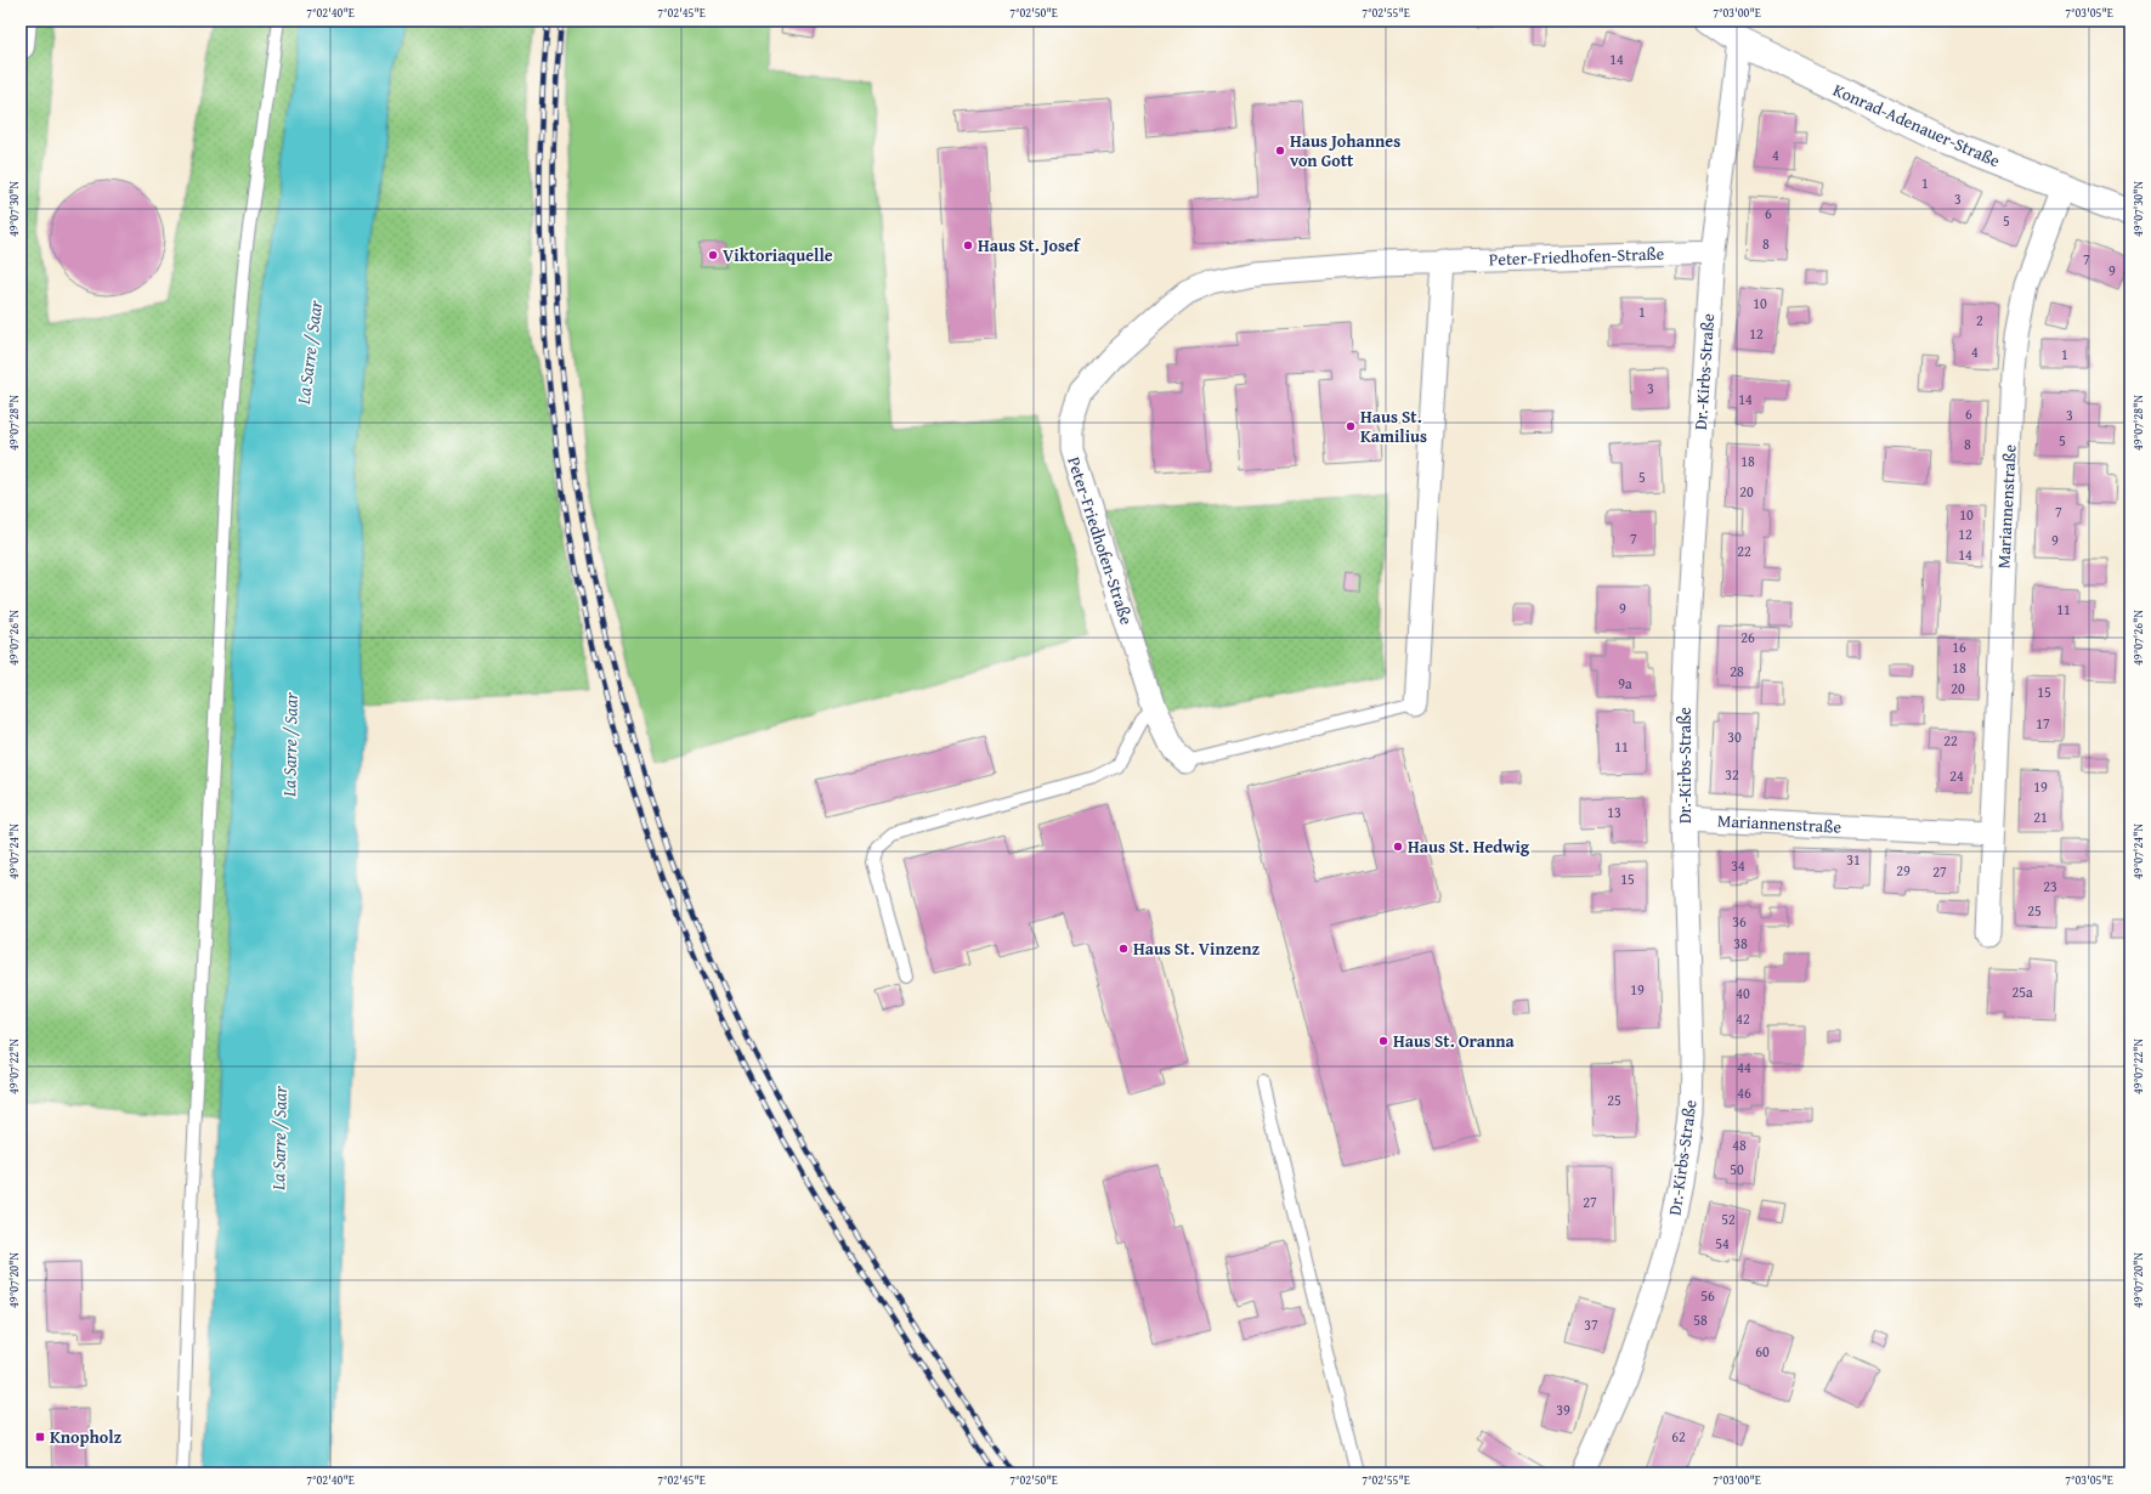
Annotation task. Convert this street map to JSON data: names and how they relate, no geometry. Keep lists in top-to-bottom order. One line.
{"streets":{"main road":["Konrad-Adenauer-Straße"],"street":["Peter-Friedhofen-Straße","Dr.-Kirbs-Straße","Mariannenstraße"]},"crossings":[["Konrad-Adenauer-Straße","Dr.-Kirbs-Straße"],["Konrad-Adenauer-Straße","Mariannenstraße"],["Peter-Friedhofen-Straße","Dr.-Kirbs-Straße"],["Dr.-Kirbs-Straße","Mariannenstraße"]],"water":["La Sarre / Saar"],"places":{"other":["Haus Johannes von Gott","Haus St. Josef","Viktoriaquelle","Haus St. Kamilius","Haus St. Hedwig","Haus St. Vinzenz","Haus St. Oranna"],"transit":["Knopholz"]},"house_numbers":["14","4","1","3","6","5","8","7","9","10","1","2","12","4","1","3","14","6","3","5","8","18","5","20","7","10","12","7","9","22","14","9","11","26","16","18","28","9a","20","15","17","30","22","11","32","24","19","13","21","31","34","29","27","15","23","25","36","38","19","25a","40","42","44","46","25","48","50","27","52","54","56","58","37","60","39","62"],"coordinates":["7°02'40\"E","7°02'45\"E","7°02'50\"E","7°02'55\"E","7°03'00\"E","7°03'05\"E","49°07'30\"N","49°07'28\"N","49°07'26\"N","49°07'24\"N","49°07'22\"N","49°07'20\"N"]}
